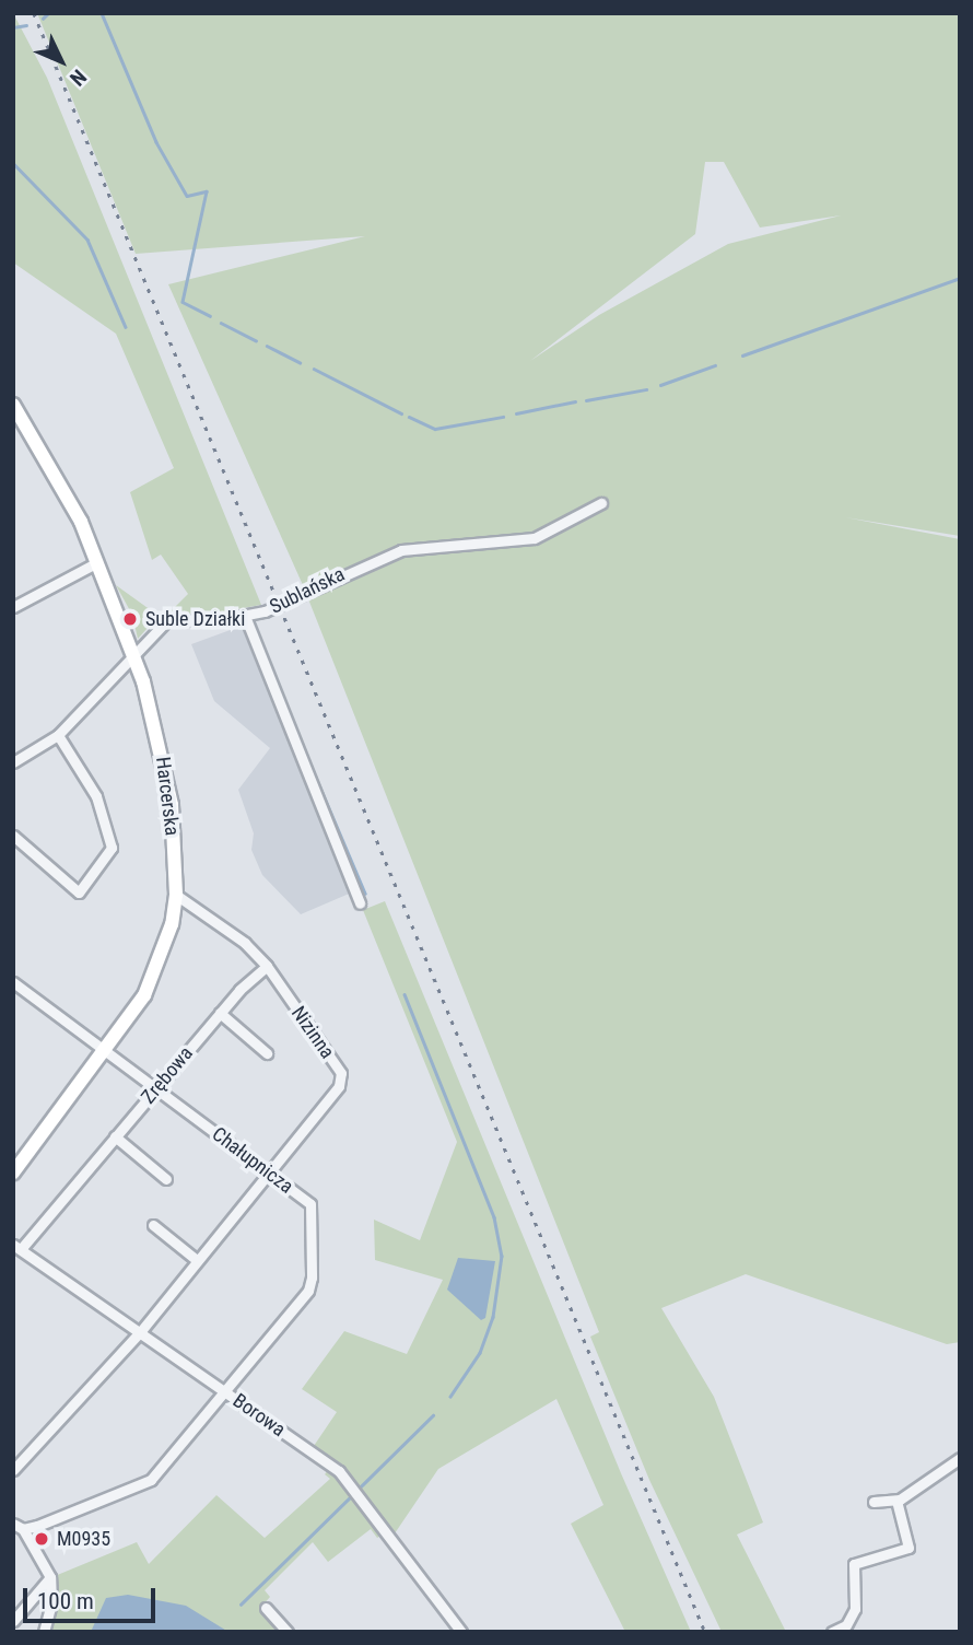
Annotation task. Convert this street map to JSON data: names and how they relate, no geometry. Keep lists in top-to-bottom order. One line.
{"streets":{"street":["Sublańska","Harcerska","Nizinna","Zrębowa","Chałupnicza","Borowa"]},"crossings":[["Sublańska","Harcerska"],["Harcerska","Nizinna"],["Harcerska","Chałupnicza"],["Nizinna","Zrębowa"],["Nizinna","Chałupnicza"],["Nizinna","Borowa"],["Zrębowa","Chałupnicza"],["Zrębowa","Borowa"],["Chałupnicza","Borowa"]],"places":["Suble Działki","M0935"],"scale_bar":"100 m","north":"bottom right"}
